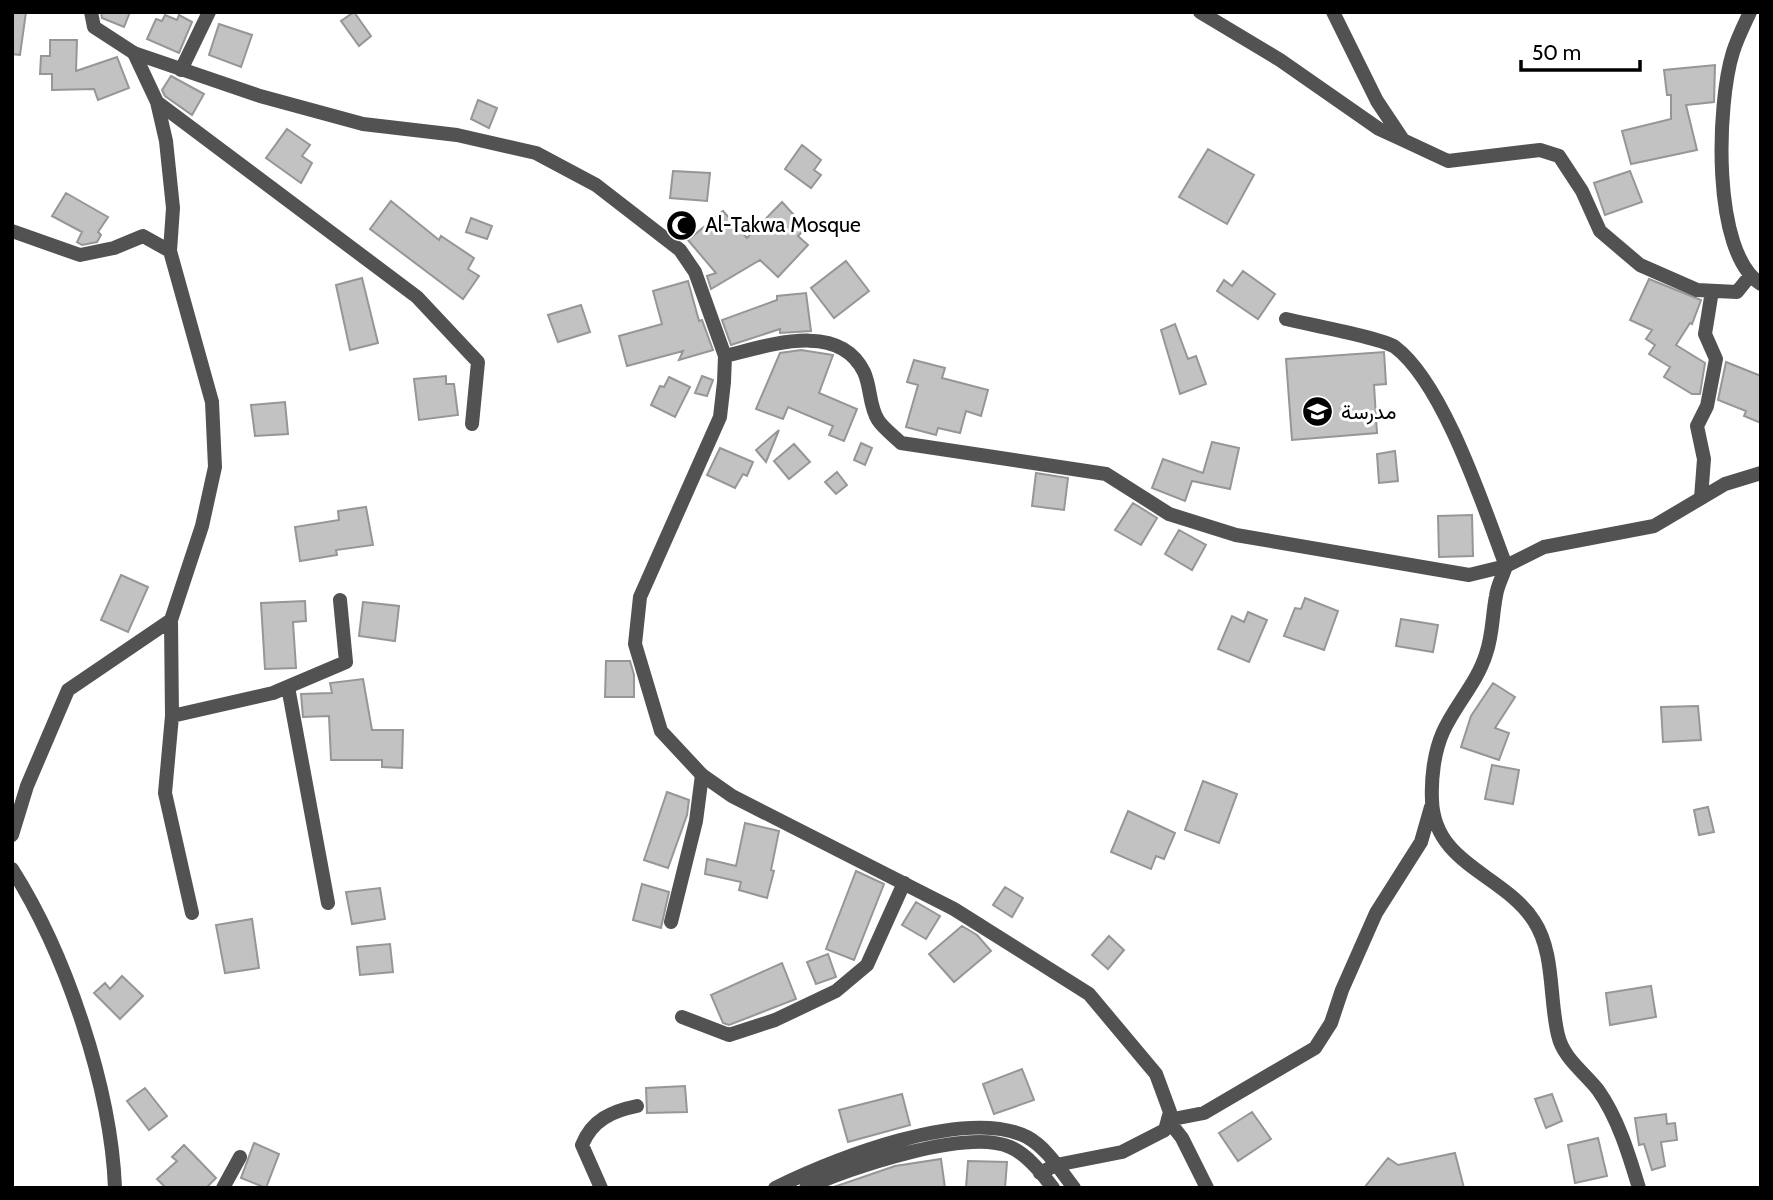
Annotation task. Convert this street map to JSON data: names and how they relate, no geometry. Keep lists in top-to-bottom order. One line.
{"places":{"mosque":["Al-Takwa Mosque"],"school or university":["مدرسة"]},"scale_bar":"50 m"}
